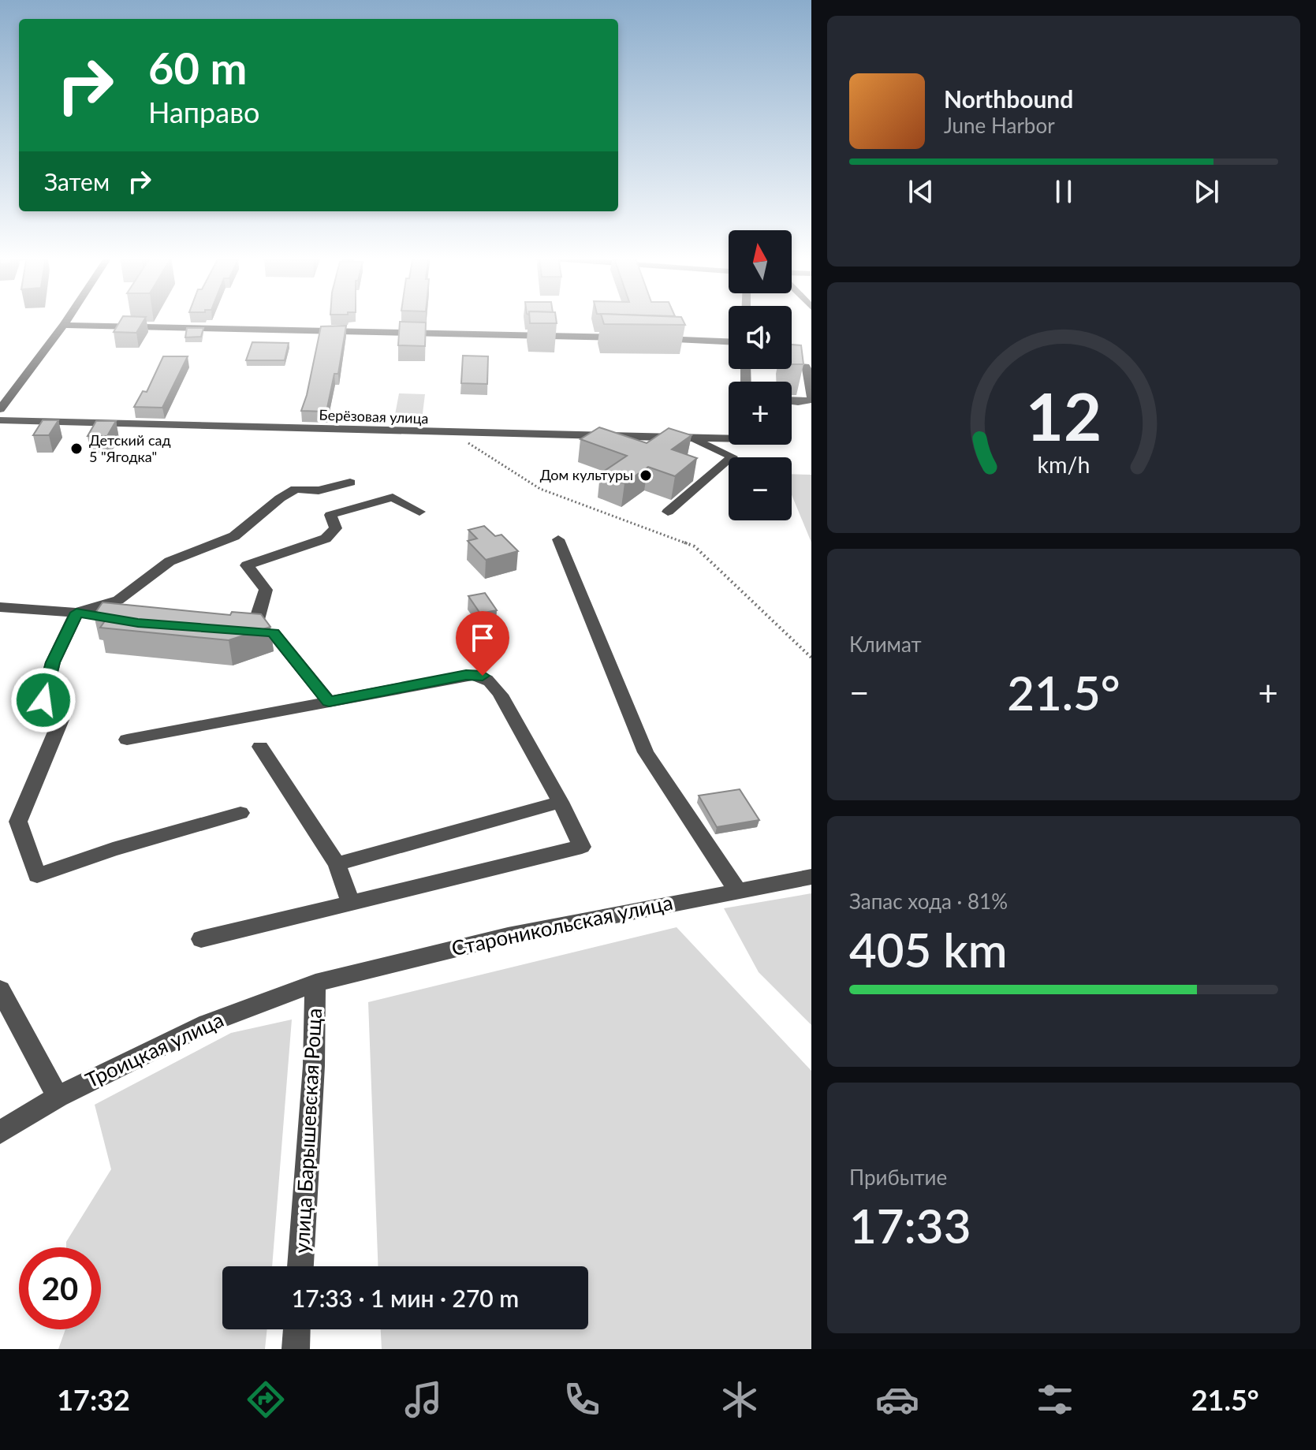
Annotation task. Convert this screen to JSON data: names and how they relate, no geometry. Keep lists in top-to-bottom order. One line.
{"streets":{"street":["Берёзовая улица","Староникольская улица","Троицкая улица","улица Барышевская Роща"]},"crossings":[["Староникольская улица","Троицкая улица"],["Староникольская улица","улица Барышевская Роща"],["Троицкая улица","улица Барышевская Роща"]],"places":["Детский сад 5 \"Ягодка\"","Дом культуры"],"north":"top","page":{"turn":["60 m","Направо"],"song":["Northbound","June Harbor"],"then":"Затем","map_buttons":["+","−"],"tile":["Климат",["Запас хода · 81%","405 km"],["Прибытие","17:33"]],"heat":["−","21.5°","+"],"limit":"20","trip":"17:33 · 1 мин · 270 m","tabs":["17:32","21.5°"],"gauge":["12","km/h"]}}
